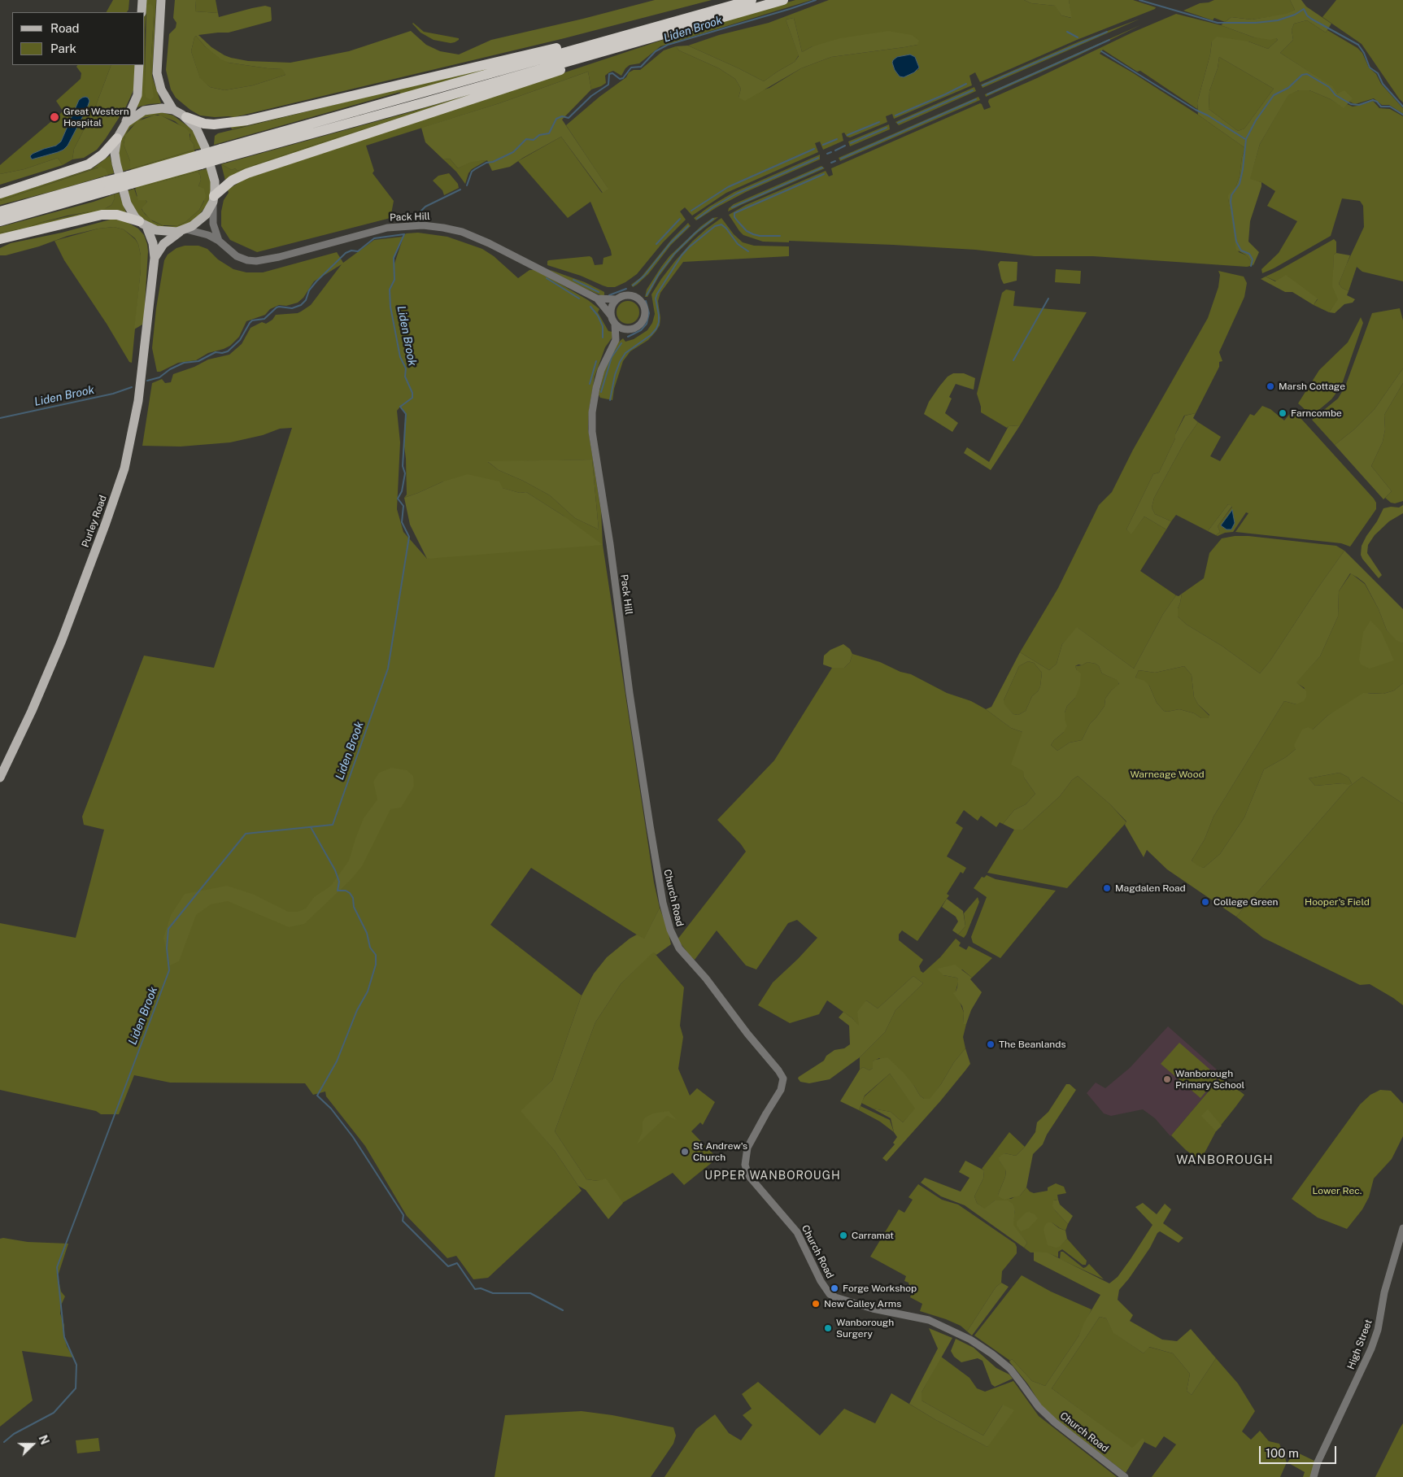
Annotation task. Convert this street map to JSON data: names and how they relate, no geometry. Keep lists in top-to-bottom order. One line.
{"streets":{"main road":["Purley Road"],"street":["Pack Hill","Church Road","High Street"]},"crossings":[["Pack Hill","Purley Road"],["Pack Hill","Church Road"]],"districts":["WANBOROUGH","UPPER WANBOROUGH"],"water":["Liden Brook"],"parks":["Warneage Wood","Hooper's Field","Lower Rec."],"places":["Great Western Hospital","Marsh Cottage","Farncombe","Magdalen Road","College Green","The Beanlands","Wanborough Primary School","St Andrew's Church","Carramat","Forge Workshop","New Calley Arms","Wanborough Surgery"],"legend":["Road","Park"],"scale_bar":"100 m","north":"right"}
